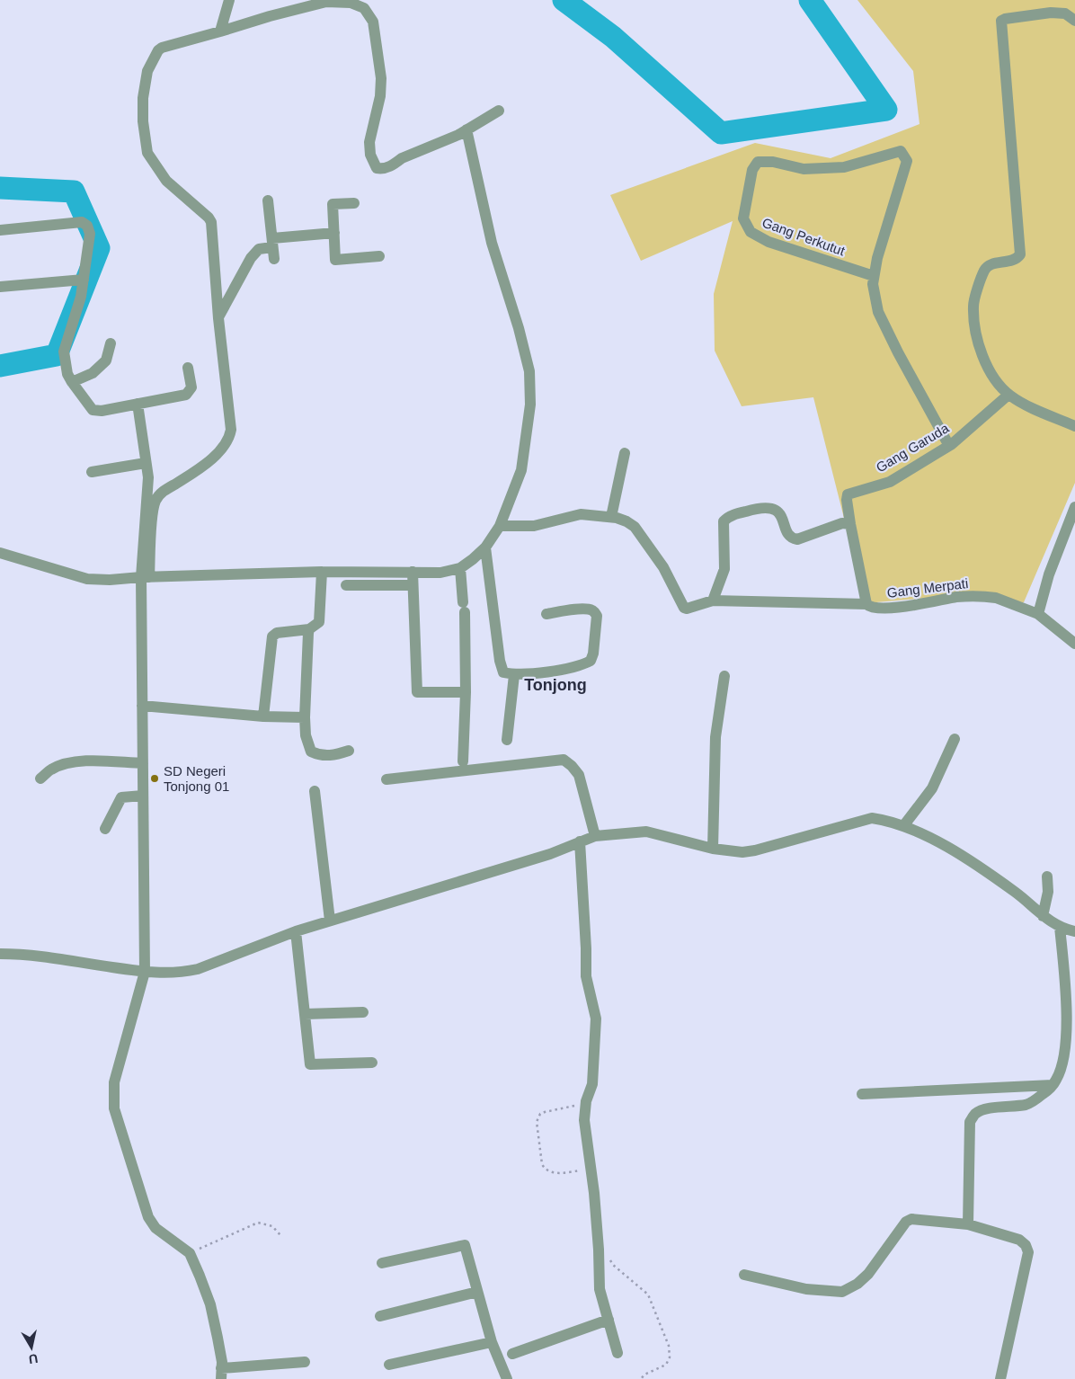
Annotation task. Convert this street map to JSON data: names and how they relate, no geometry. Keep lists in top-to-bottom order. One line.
{"streets":{"street":["Gang Perkutut","Gang Garuda","Gang Merpati"]},"crossings":[["Gang Perkutut","Gang Garuda"],["Gang Garuda","Gang Merpati"]],"districts":["Tonjong"],"places":["SD Negeri Tonjong 01"],"north":"bottom"}
